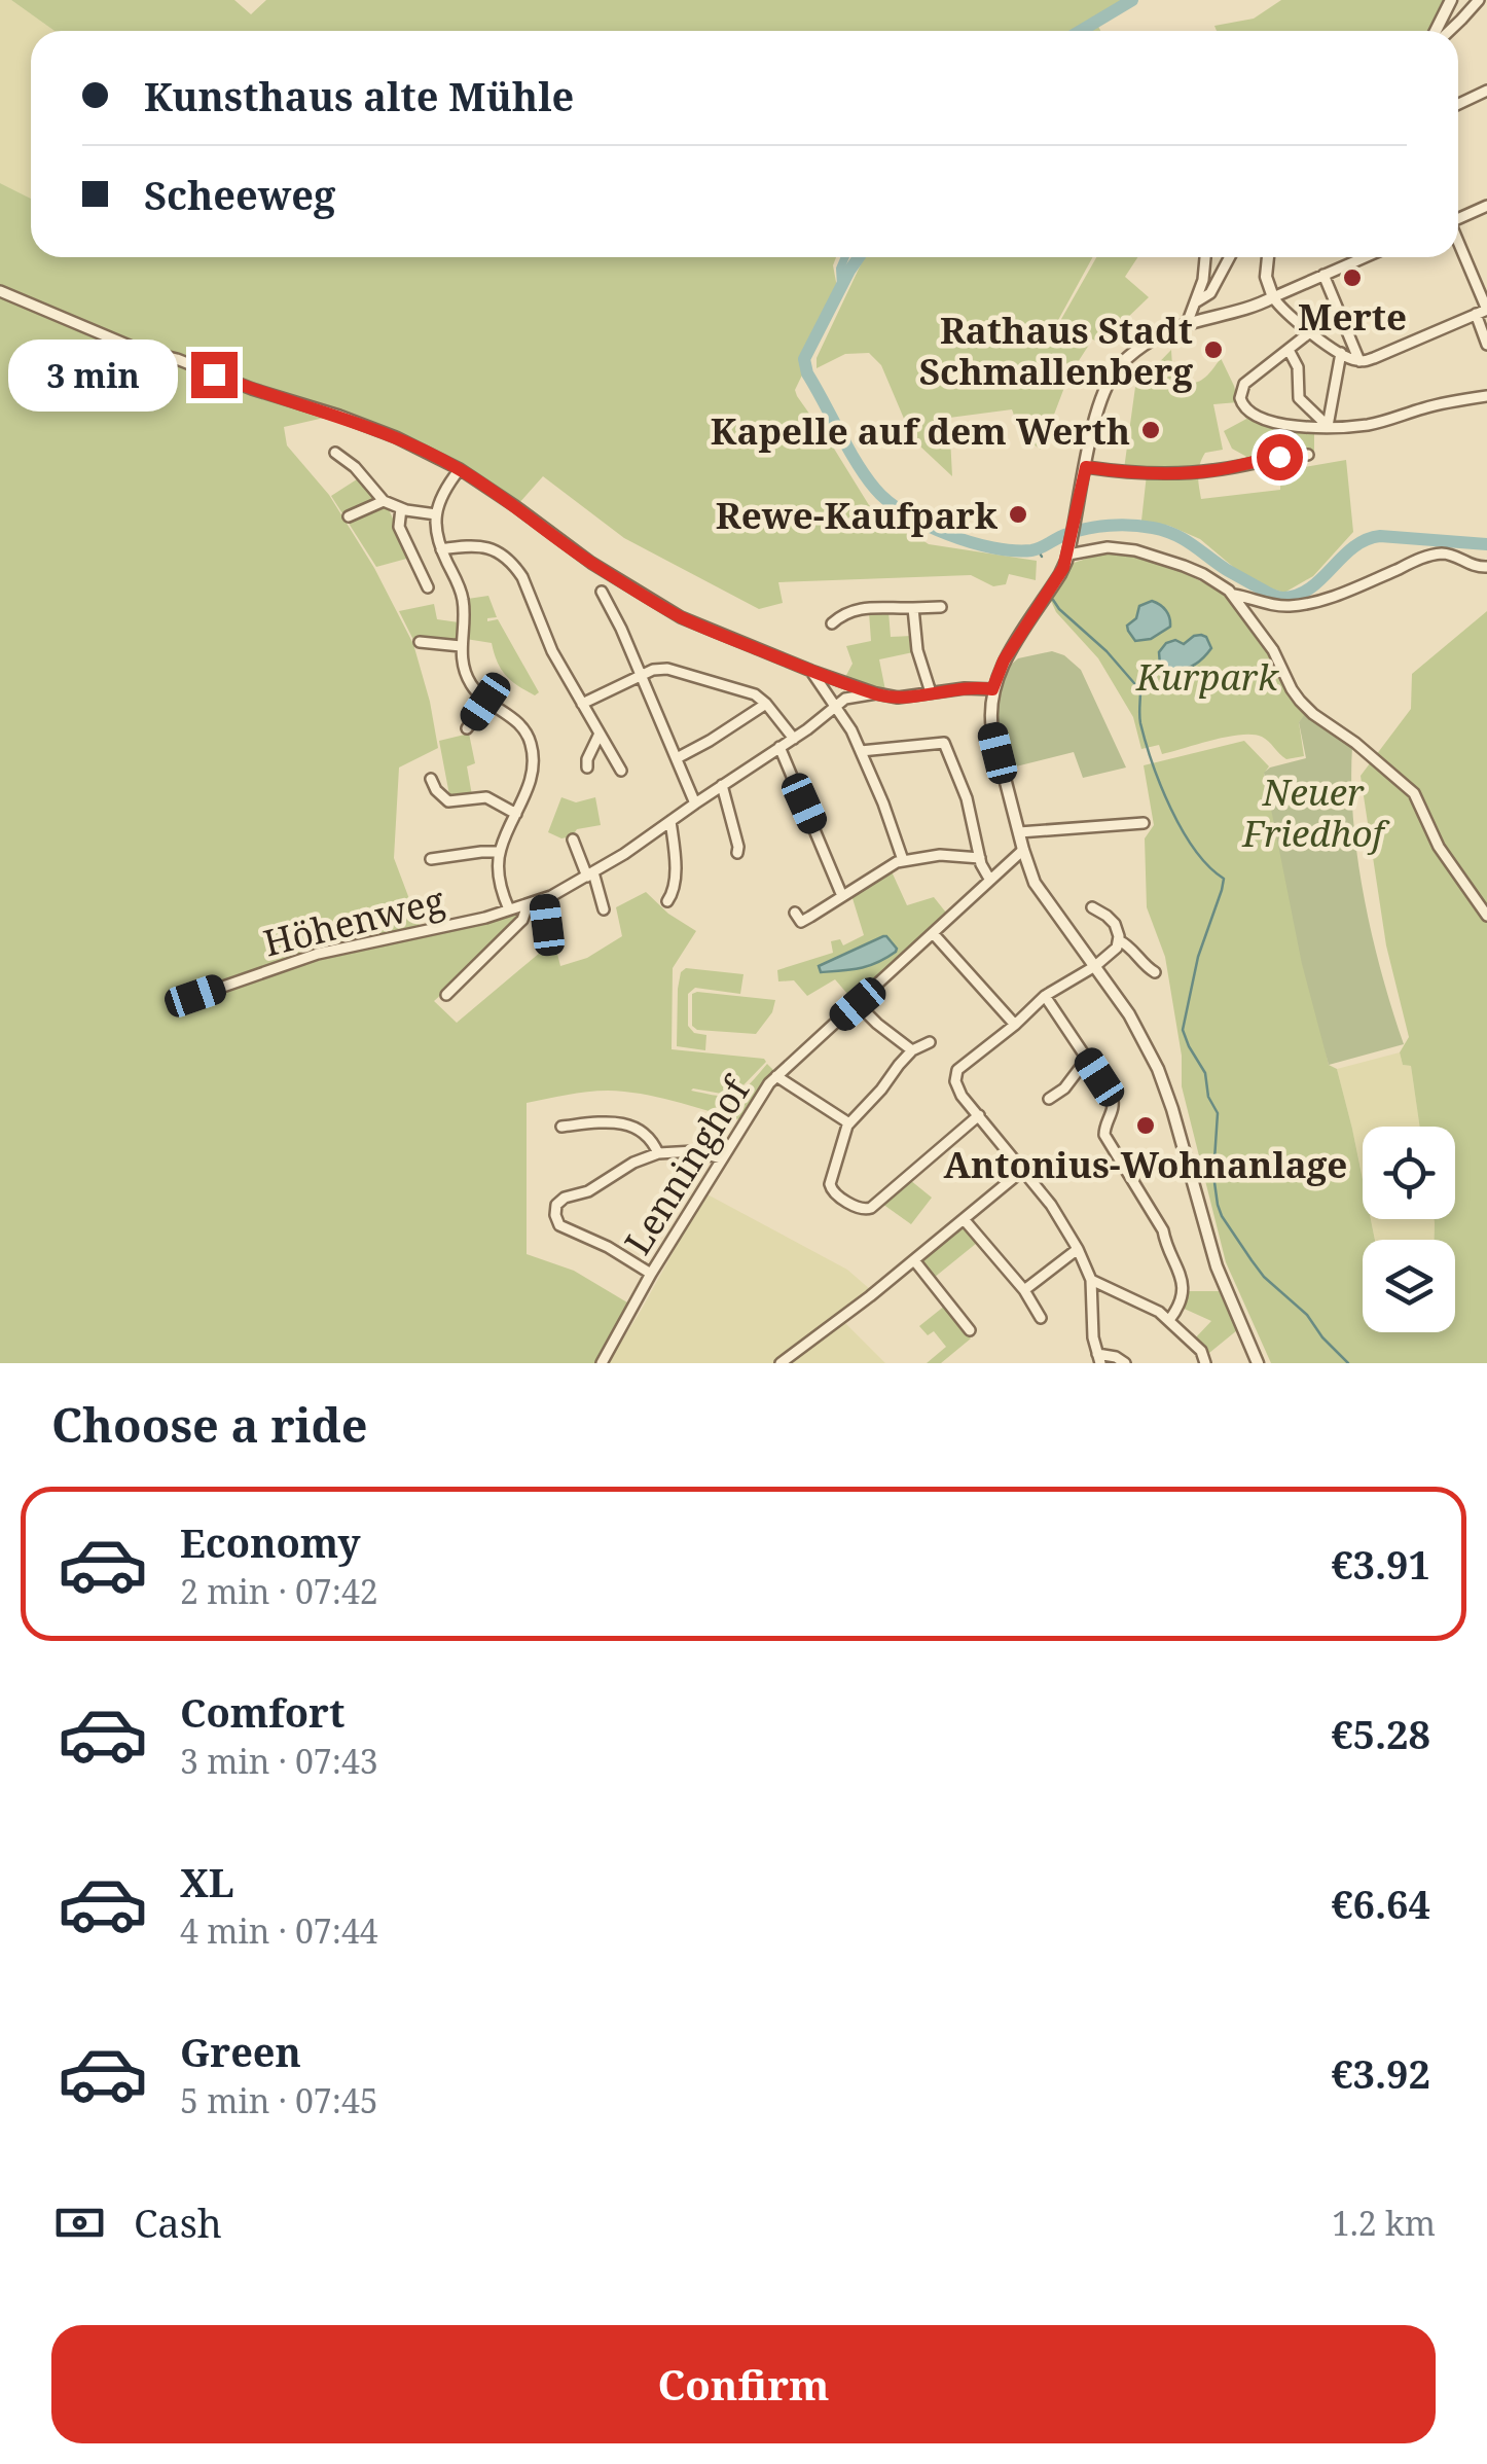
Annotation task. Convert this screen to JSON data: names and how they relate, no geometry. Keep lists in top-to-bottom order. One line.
{"streets":{"street":["Höhenweg","Lenninghof"]},"parks":["Kurpark","Neuer Friedhof"],"places":["Merte","Rathaus Stadt Schmallenberg","Kapelle auf dem Werth","Rewe-Kaufpark","Antonius-Wohnanlage"],"page":{"banner":["Kunsthaus alte Mühle","Scheeweg"],"bubble":"3 min","heading":"Choose a ride","list":[{"name":"Economy","note":"2 min · 07:42","value":"€3.91"},{"name":"Comfort","note":"3 min · 07:43","value":"€5.28"},{"name":"XL","note":"4 min · 07:44","value":"€6.64"},{"name":"Green","note":"5 min · 07:45","value":"€3.92"}],"pay":["Cash","1.2 km"],"buttons":"Confirm"}}
